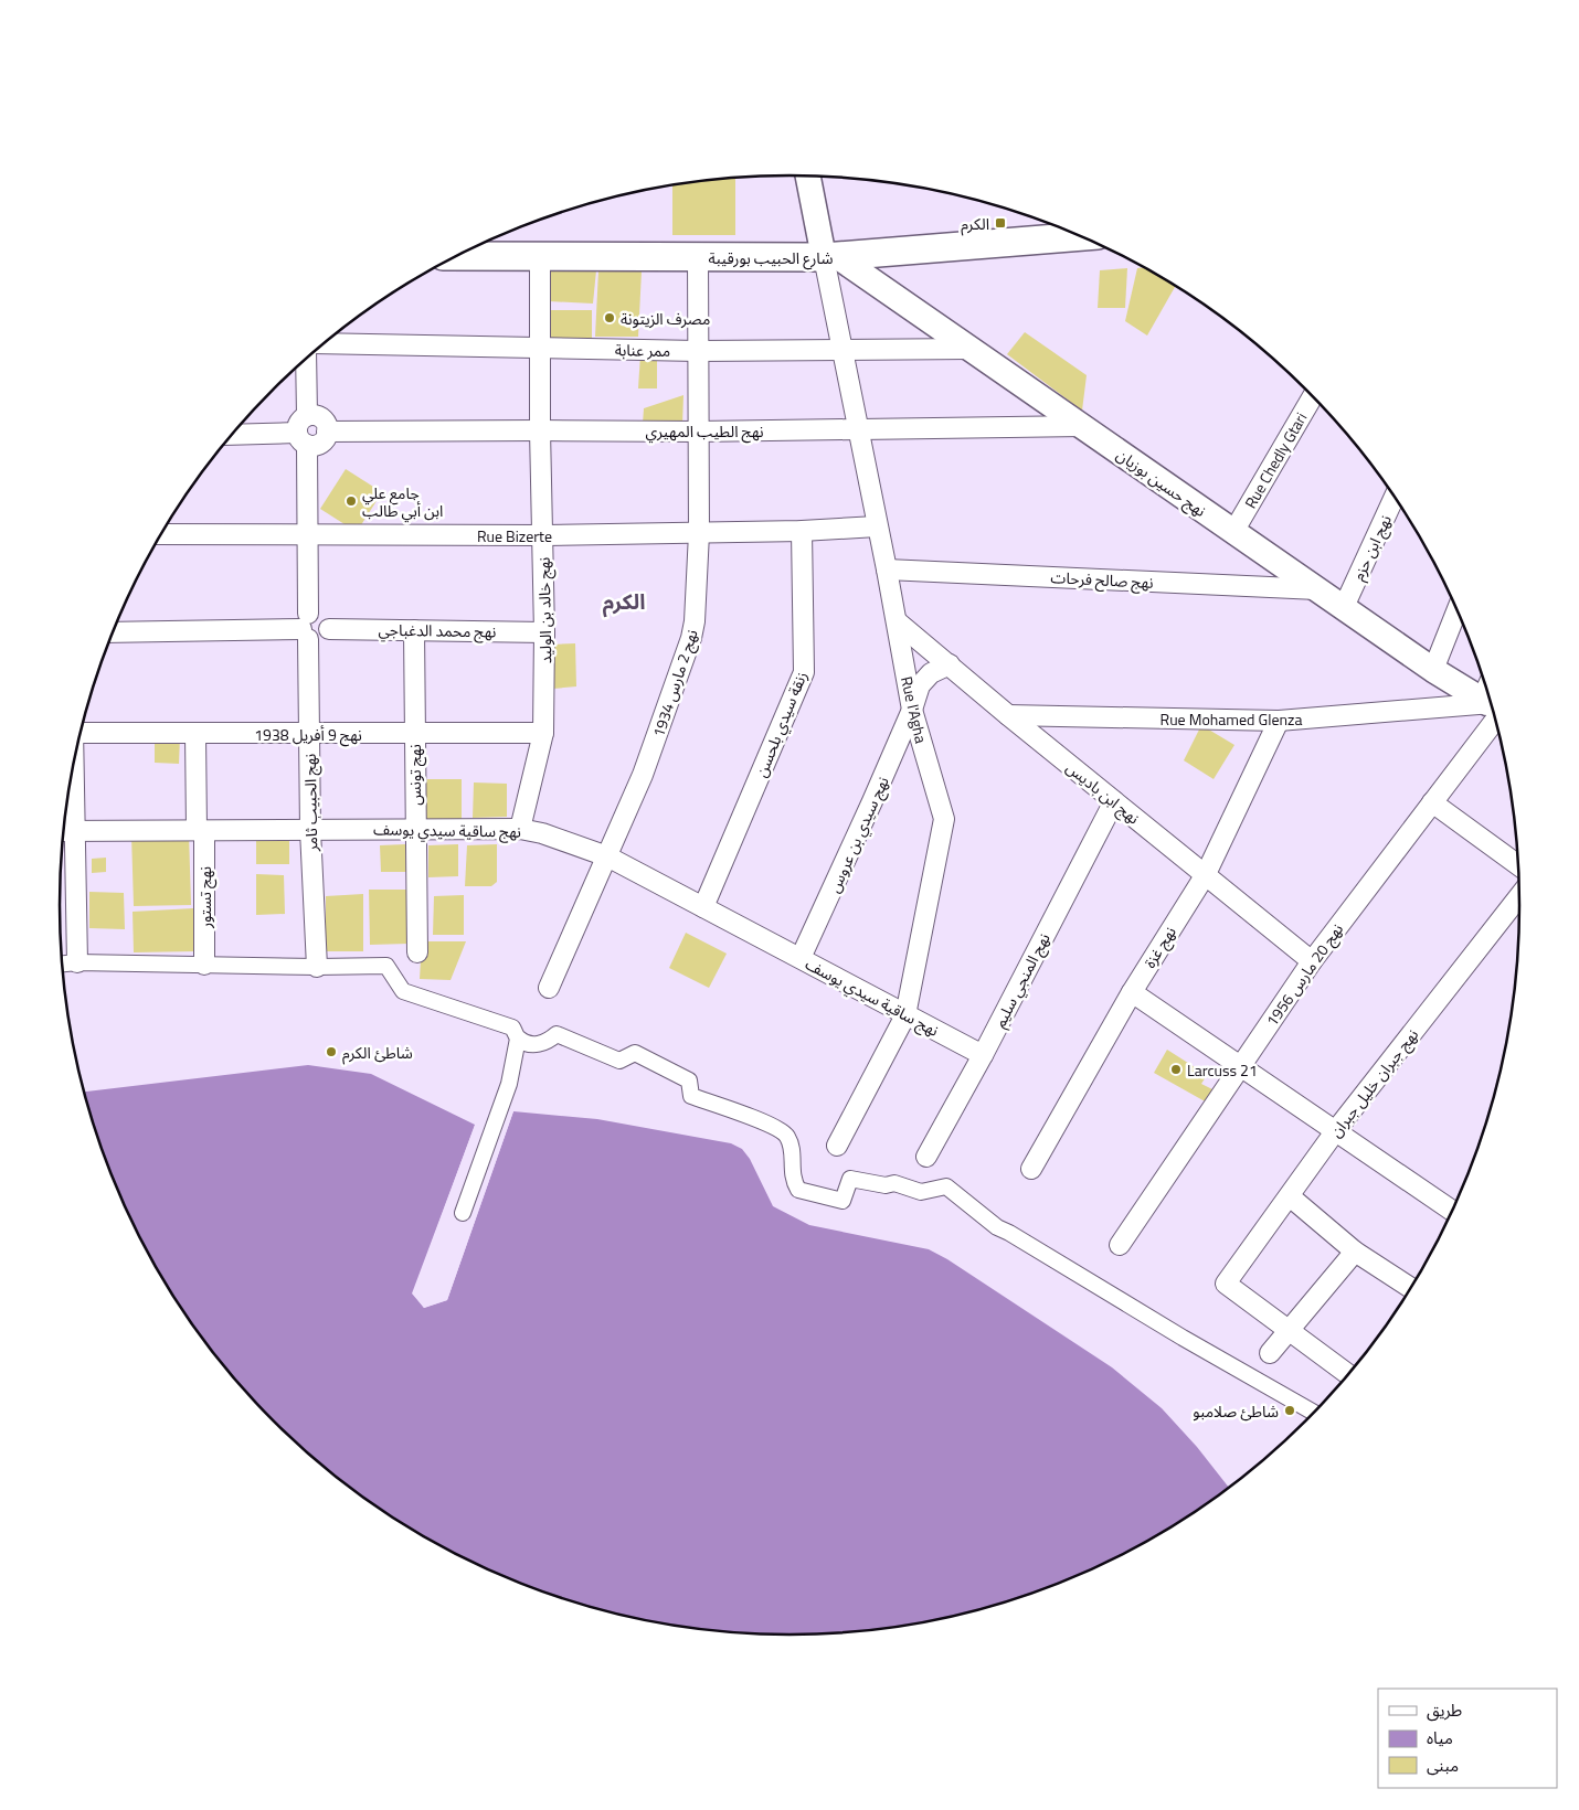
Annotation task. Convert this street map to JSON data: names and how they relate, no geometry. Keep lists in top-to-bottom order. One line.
{"streets":{"main road":["شارع الحبيب بورقيبة"],"street":["ممر عنابة","نهج الطيب المهيري","Rue Chedly Gtari","نهج حسين بوزيان","Rue Bizerte","نهج ابن حزم","نهج صالح فرحات","نهج خالد بن الوليد","نهج محمد الدغباجي","نهج 2 مارس 1934","Rue l'Agha","Rue Mohamed Glenza","زنقة سيدي بلحسن","نهج 9 أفريل 1938","نهج تونس","نهج ابن باديس","نهج الحبيب ثامر","نهج ساقية سيدي يوسف","نهج سيدي بن عروس","نهج تستور","نهج غزة","نهج 20 مارس 1956","نهج المنجي سليم","نهج جبران خليل جبران"]},"crossings":[["شارع الحبيب بورقيبة","نهج حسين بوزيان"],["شارع الحبيب بورقيبة","نهج خالد بن الوليد"],["شارع الحبيب بورقيبة","نهج 2 مارس 1934"],["شارع الحبيب بورقيبة","Rue l'Agha"],["ممر عنابة","نهج حسين بوزيان"],["ممر عنابة","نهج خالد بن الوليد"],["ممر عنابة","نهج 2 مارس 1934"],["ممر عنابة","Rue l'Agha"],["نهج الطيب المهيري","نهج حسين بوزيان"],["نهج الطيب المهيري","نهج خالد بن الوليد"],["نهج الطيب المهيري","نهج 2 مارس 1934"],["نهج الطيب المهيري","Rue l'Agha"],["نهج الطيب المهيري","نهج الحبيب ثامر"],["Rue Chedly Gtari","نهج حسين بوزيان"],["نهج حسين بوزيان","نهج ابن حزم"],["نهج حسين بوزيان","نهج صالح فرحات"],["نهج حسين بوزيان","Rue l'Agha"],["Rue Bizerte","نهج خالد بن الوليد"],["Rue Bizerte","نهج 2 مارس 1934"],["Rue Bizerte","Rue l'Agha"],["Rue Bizerte","زنقة سيدي بلحسن"],["Rue Bizerte","نهج الحبيب ثامر"],["نهج صالح فرحات","Rue l'Agha"],["نهج خالد بن الوليد","نهج محمد الدغباجي"],["نهج خالد بن الوليد","نهج 9 أفريل 1938"],["نهج خالد بن الوليد","نهج ساقية سيدي يوسف"],["نهج محمد الدغباجي","نهج تونس"],["نهج محمد الدغباجي","نهج الحبيب ثامر"],["نهج 2 مارس 1934","نهج ساقية سيدي يوسف"],["Rue l'Agha","نهج ابن باديس"],["Rue l'Agha","نهج ساقية سيدي يوسف"],["Rue l'Agha","نهج سيدي بن عروس"],["Rue Mohamed Glenza","نهج ابن باديس"],["Rue Mohamed Glenza","نهج غزة"],["زنقة سيدي بلحسن","نهج ساقية سيدي يوسف"],["نهج 9 أفريل 1938","نهج تونس"],["نهج 9 أفريل 1938","نهج الحبيب ثامر"],["نهج 9 أفريل 1938","نهج تستور"],["نهج تونس","نهج ساقية سيدي يوسف"],["نهج ابن باديس","نهج سيدي بن عروس"],["نهج ابن باديس","نهج غزة"],["نهج ابن باديس","نهج 20 مارس 1956"],["نهج ابن باديس","نهج المنجي سليم"],["نهج الحبيب ثامر","نهج ساقية سيدي يوسف"],["نهج ساقية سيدي يوسف","نهج سيدي بن عروس"],["نهج ساقية سيدي يوسف","نهج تستور"],["نهج ساقية سيدي يوسف","نهج المنجي سليم"]],"districts":["الكرم"],"places":{"transit":["الكرم"],"other":["مصرف الزيتونة","جامع علي ابن أبي طالب","شاطئ الکرم","Larcuss 21","شاطئ صلامبو"]},"legend":["طريق","مياه","مبنى"]}
